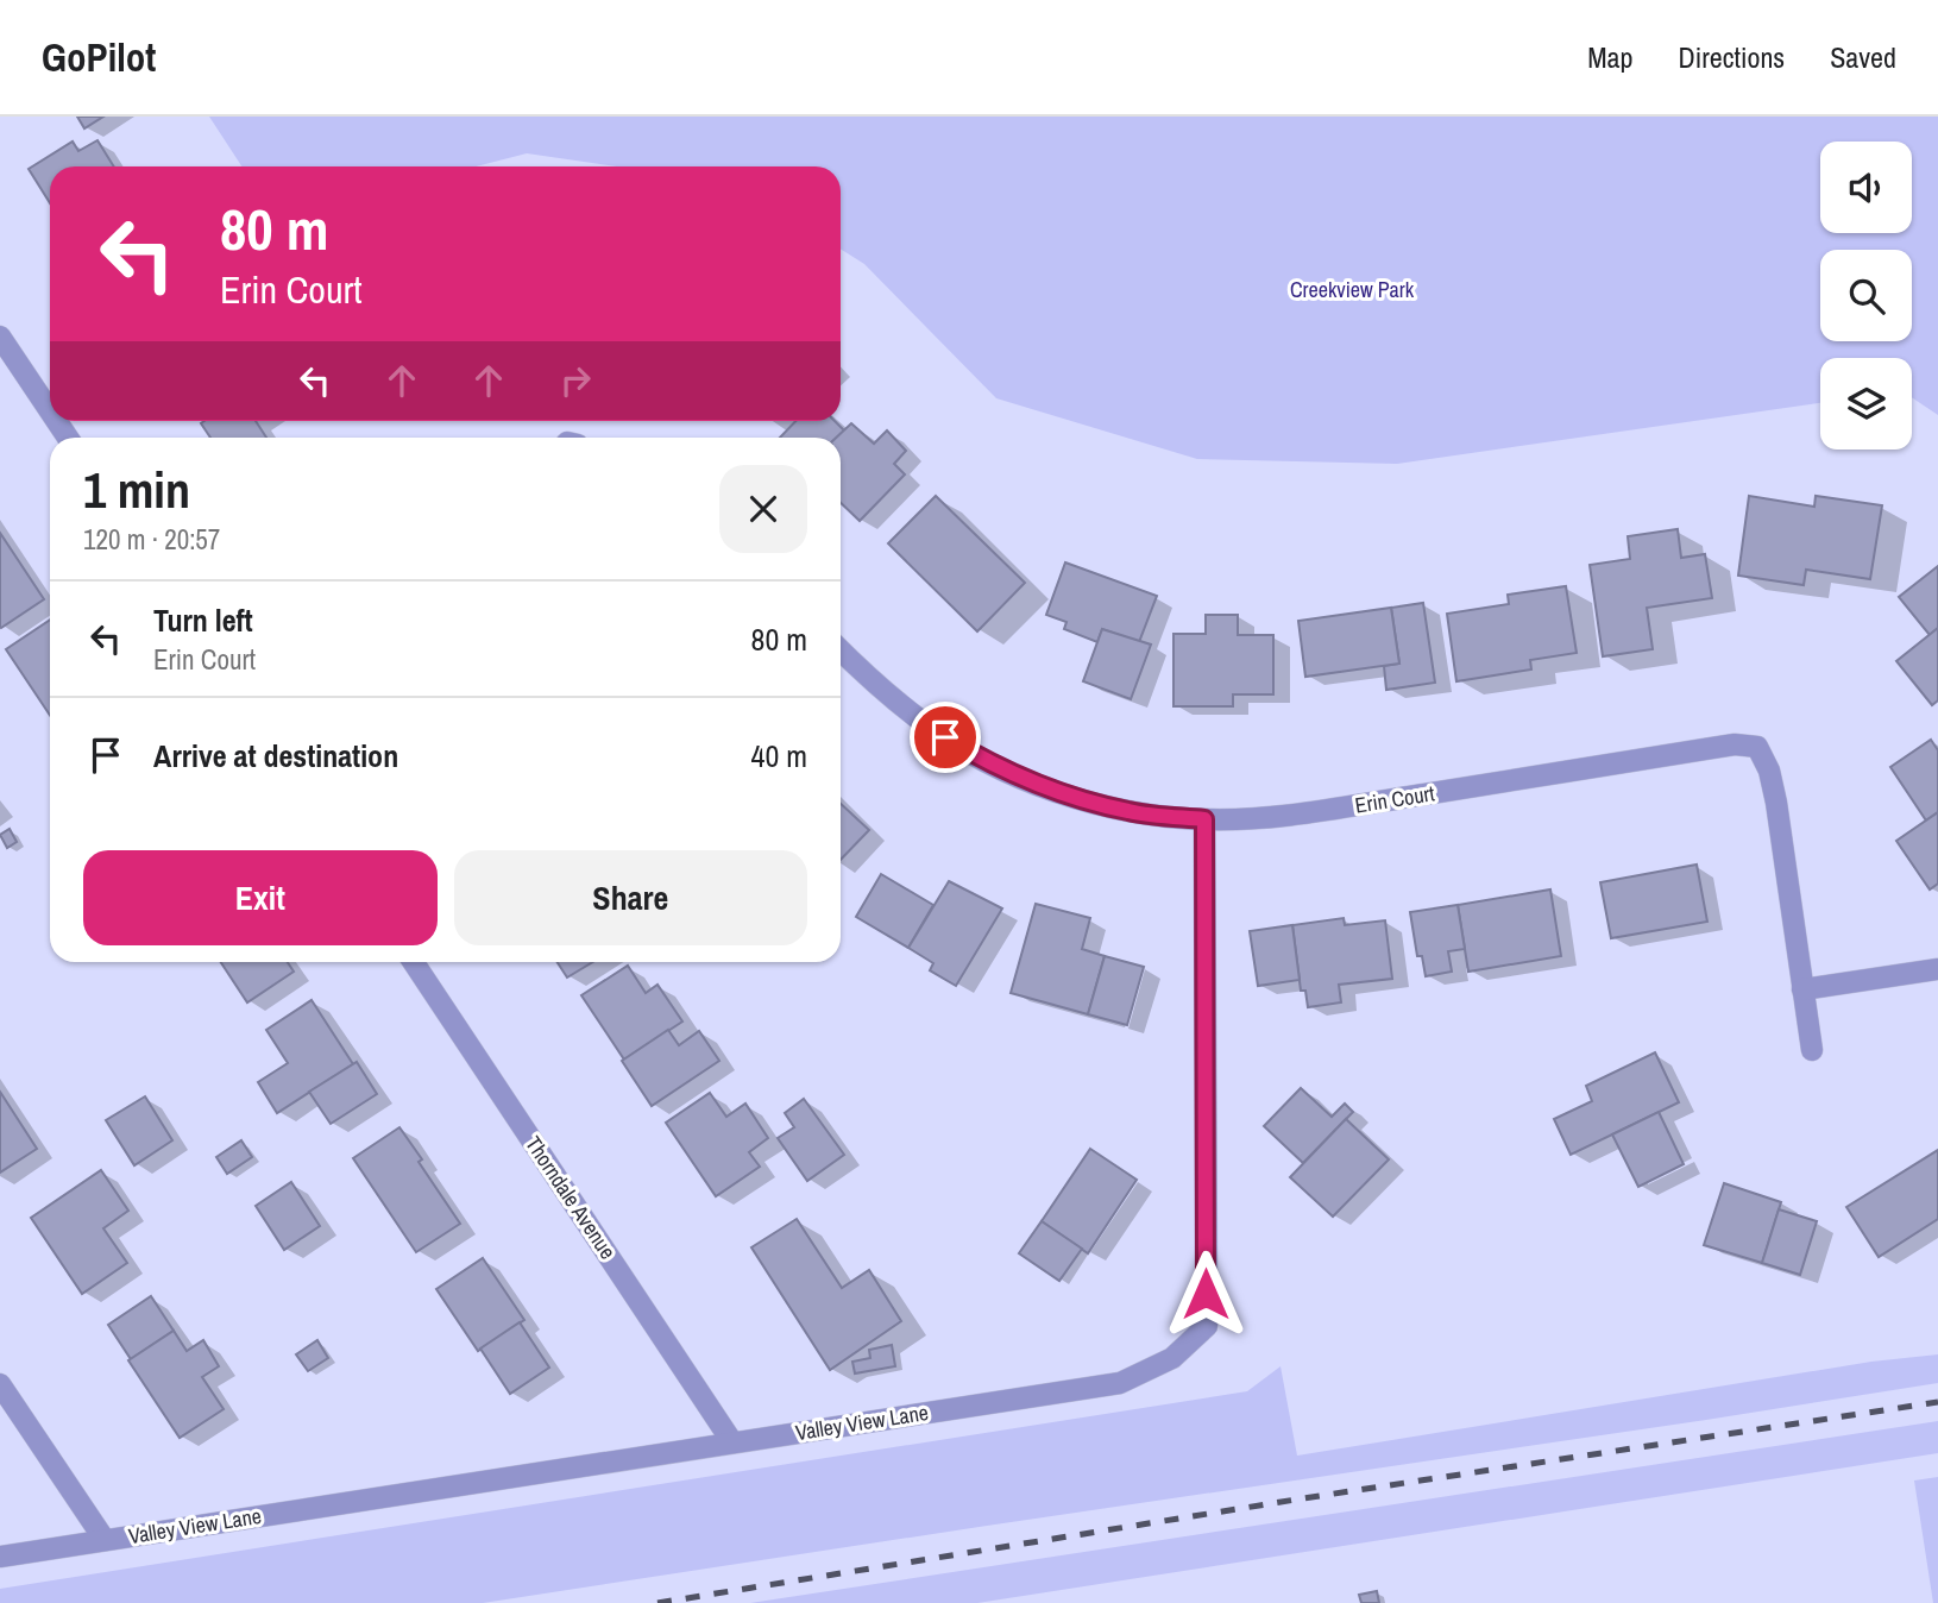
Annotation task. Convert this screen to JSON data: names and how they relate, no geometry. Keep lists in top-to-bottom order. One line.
{"streets":{"street":["Erin Court","Thorndale Avenue","Valley View Lane"]},"crossings":[["Erin Court","Valley View Lane"],["Thorndale Avenue","Valley View Lane"]],"parks":["Creekview Park"],"page":{"header":"GoPilot","nav":["Map","Directions","Saved"],"turn":["80 m","Erin Court"],"heading":["1 min","120 m · 20:57"],"list":[{"name":"Turn left","note":"Erin Court","value":"80 m"},{"name":"Arrive at destination","value":"40 m"}],"buttons":["Exit","Share"]}}
